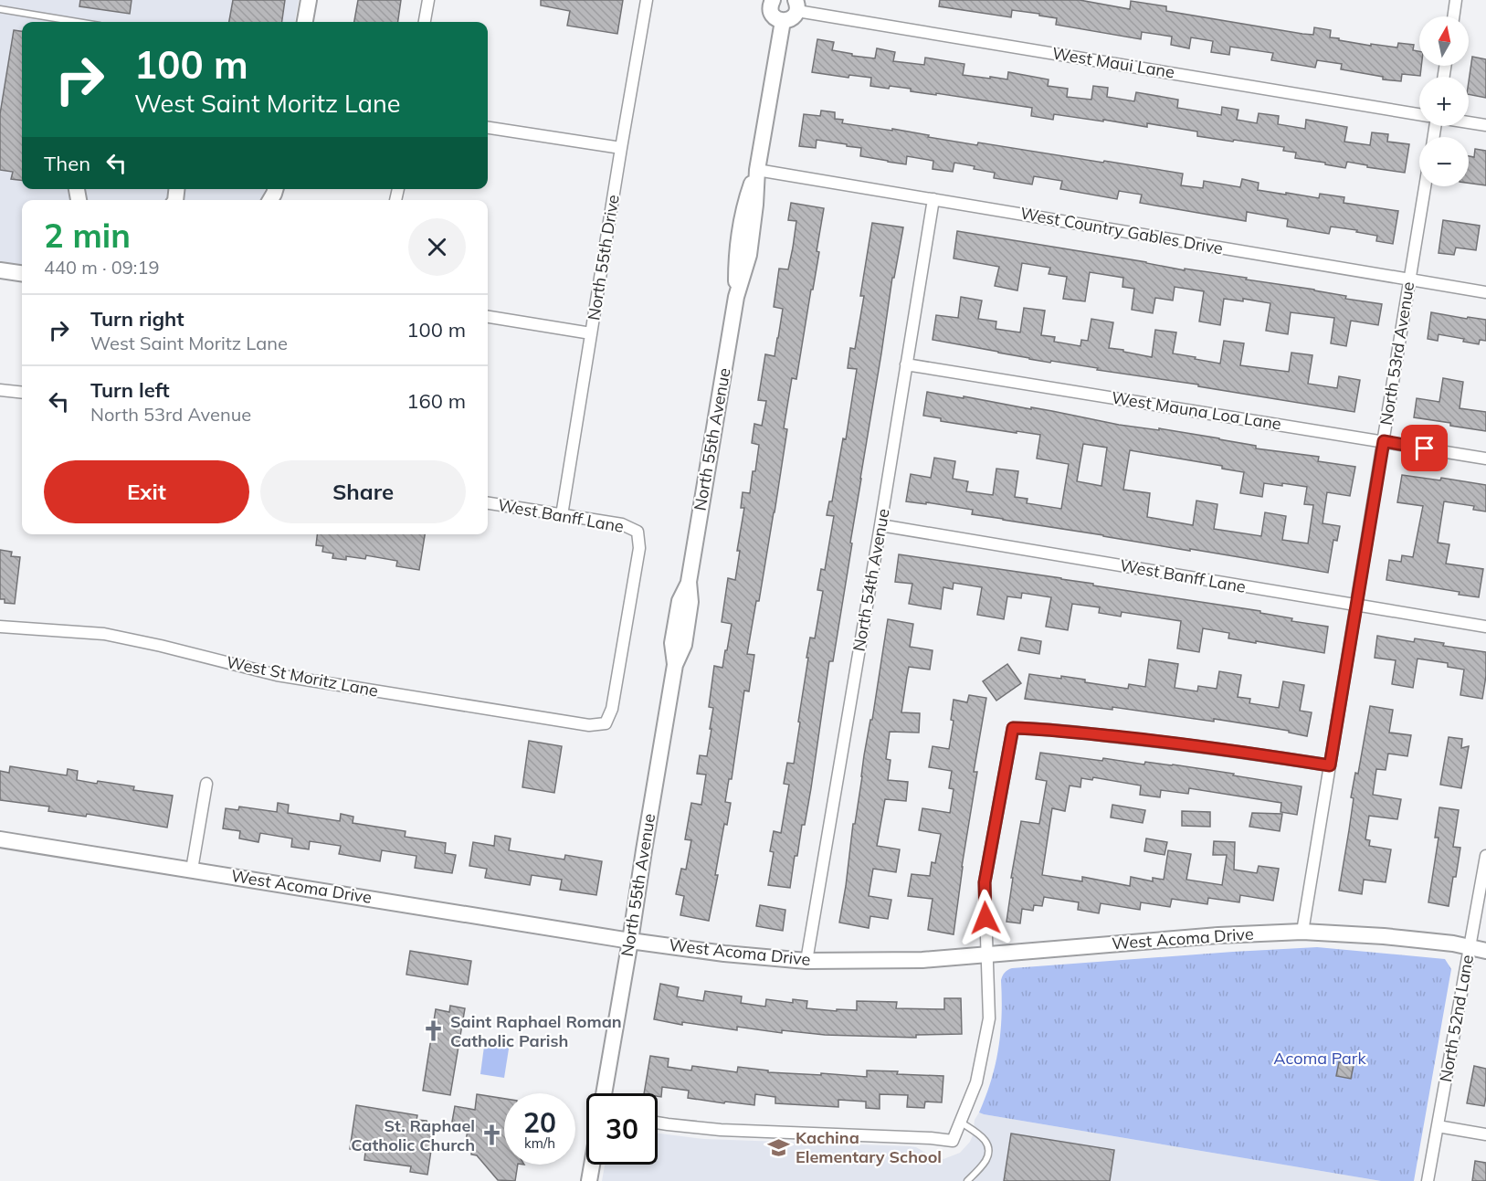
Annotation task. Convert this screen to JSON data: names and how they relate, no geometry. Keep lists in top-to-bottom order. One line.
{"streets":{"street":["West Maui Lane","West Country Gables Drive","North 55th Drive","North 53rd Avenue","West Mauna Loa Lane","North 55th Avenue","West Banff Lane","North 54th Avenue","West St Moritz Lane","West Acoma Drive","North 52nd Lane"]},"crossings":[["West Country Gables Drive","North 53rd Avenue"],["West Country Gables Drive","North 55th Avenue"],["West Country Gables Drive","North 54th Avenue"],["North 55th Drive","West Banff Lane"],["North 53rd Avenue","West Mauna Loa Lane"],["North 53rd Avenue","West Banff Lane"],["North 53rd Avenue","West Acoma Drive"],["West Mauna Loa Lane","North 54th Avenue"],["North 55th Avenue","West Acoma Drive"],["West Banff Lane","North 54th Avenue"],["West Banff Lane","West St Moritz Lane"],["North 54th Avenue","West Acoma Drive"],["West Acoma Drive","North 52nd Lane"]],"parks":["Acoma Park"],"places":{"church":["Saint Raphael Roman Catholic Parish","St. Raphael Catholic Church"],"school or university":["Kachina Elementary School"]},"north":"top","page":{"map_buttons":["+","−"],"turn":["100 m","West Saint Moritz Lane"],"then":"Then","heading":["2 min","440 m · 09:19"],"list":[{"name":"Turn right","note":"West Saint Moritz Lane","value":"100 m"},{"name":"Turn left","note":"North 53rd Avenue","value":"160 m"}],"buttons":["Exit","Share"],"speed":"20 km/h","limit":"30"}}
